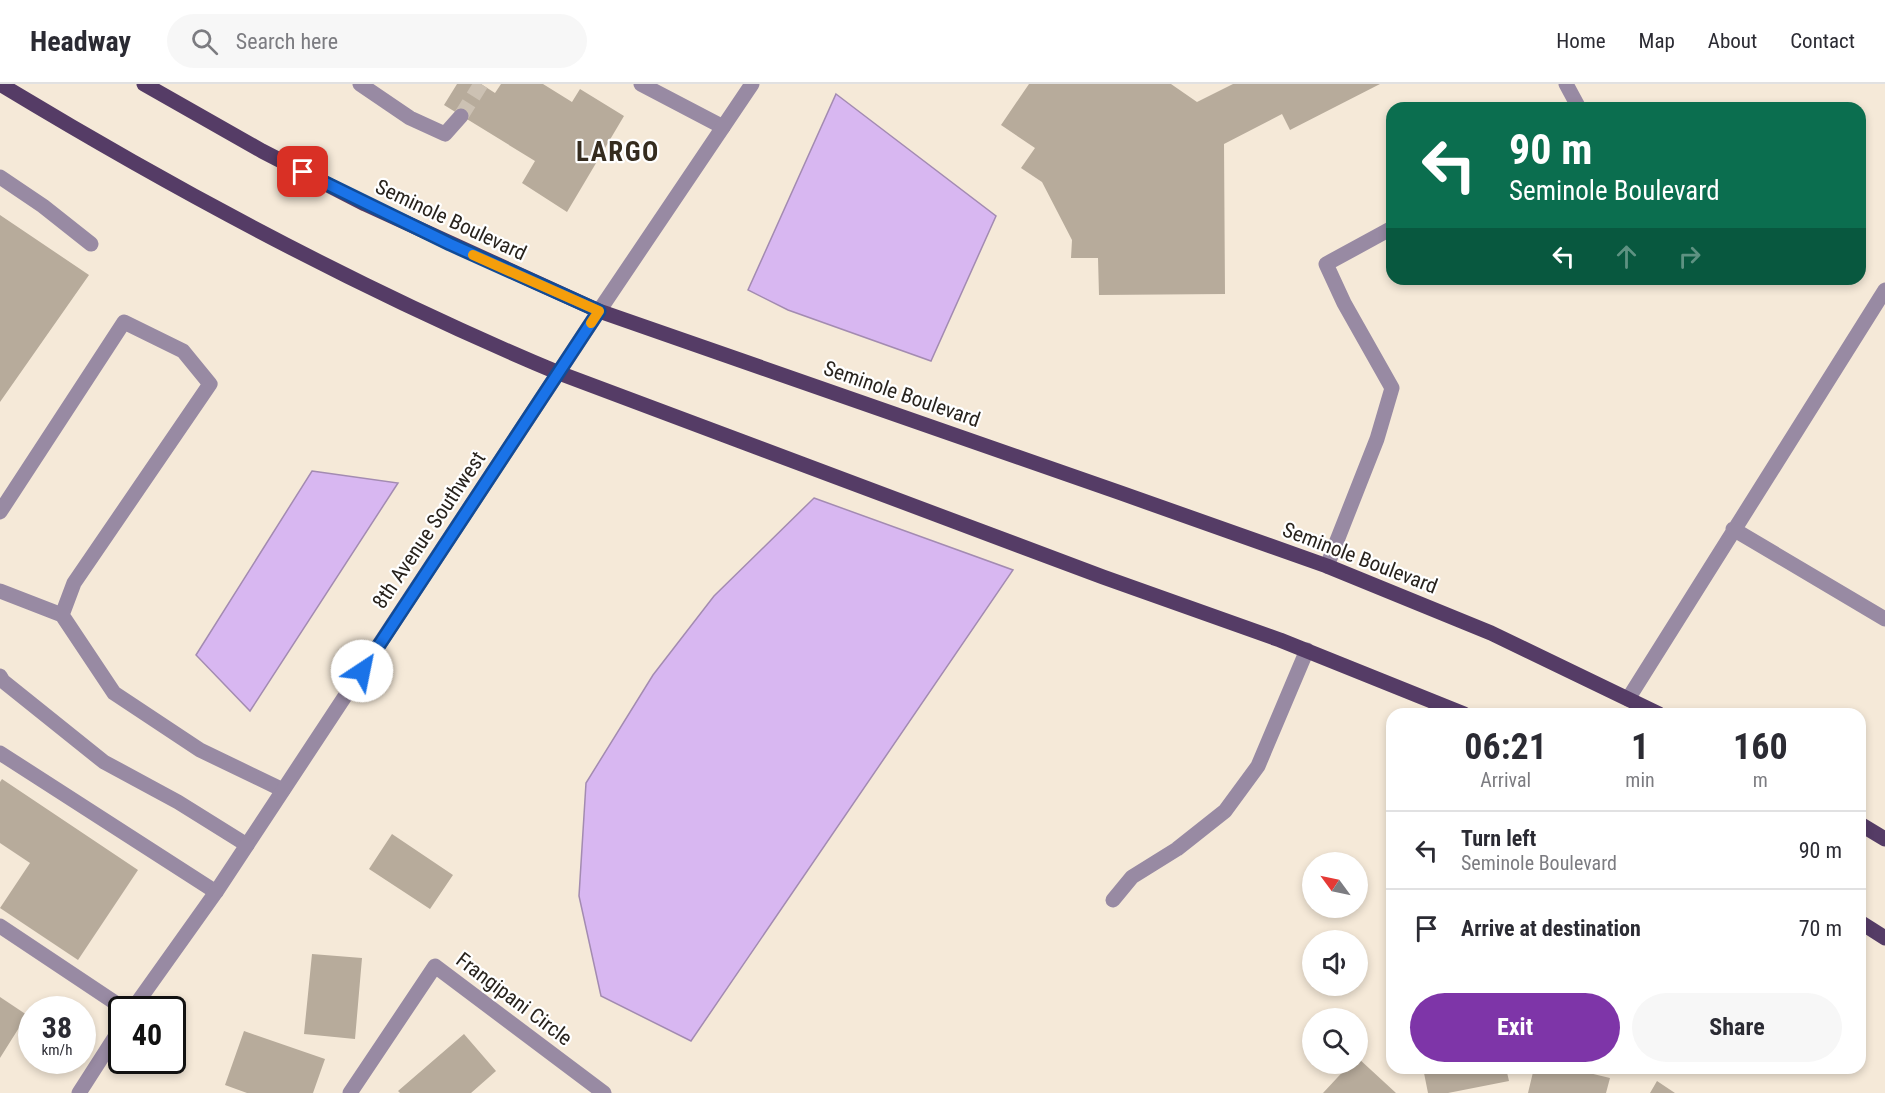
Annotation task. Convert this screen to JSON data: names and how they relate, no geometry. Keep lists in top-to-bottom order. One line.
{"streets":{"main road":["Seminole Boulevard"],"street":["8th Avenue Southwest","Frangipani Circle"]},"crossings":[["Seminole Boulevard","8th Avenue Southwest"]],"districts":["LARGO"],"north":"top left","page":{"header":"Headway","search":"Search here","nav":["Home","Map","About","Contact"],"turn":["90 m","Seminole Boulevard"],"eta":["06:21","Arrival","1","min","160","m"],"list":[{"name":"Turn left","note":"Seminole Boulevard","value":"90 m"},{"name":"Arrive at destination","value":"70 m"}],"buttons":["Exit","Share"],"speed":"38 km/h","limit":"40"}}
